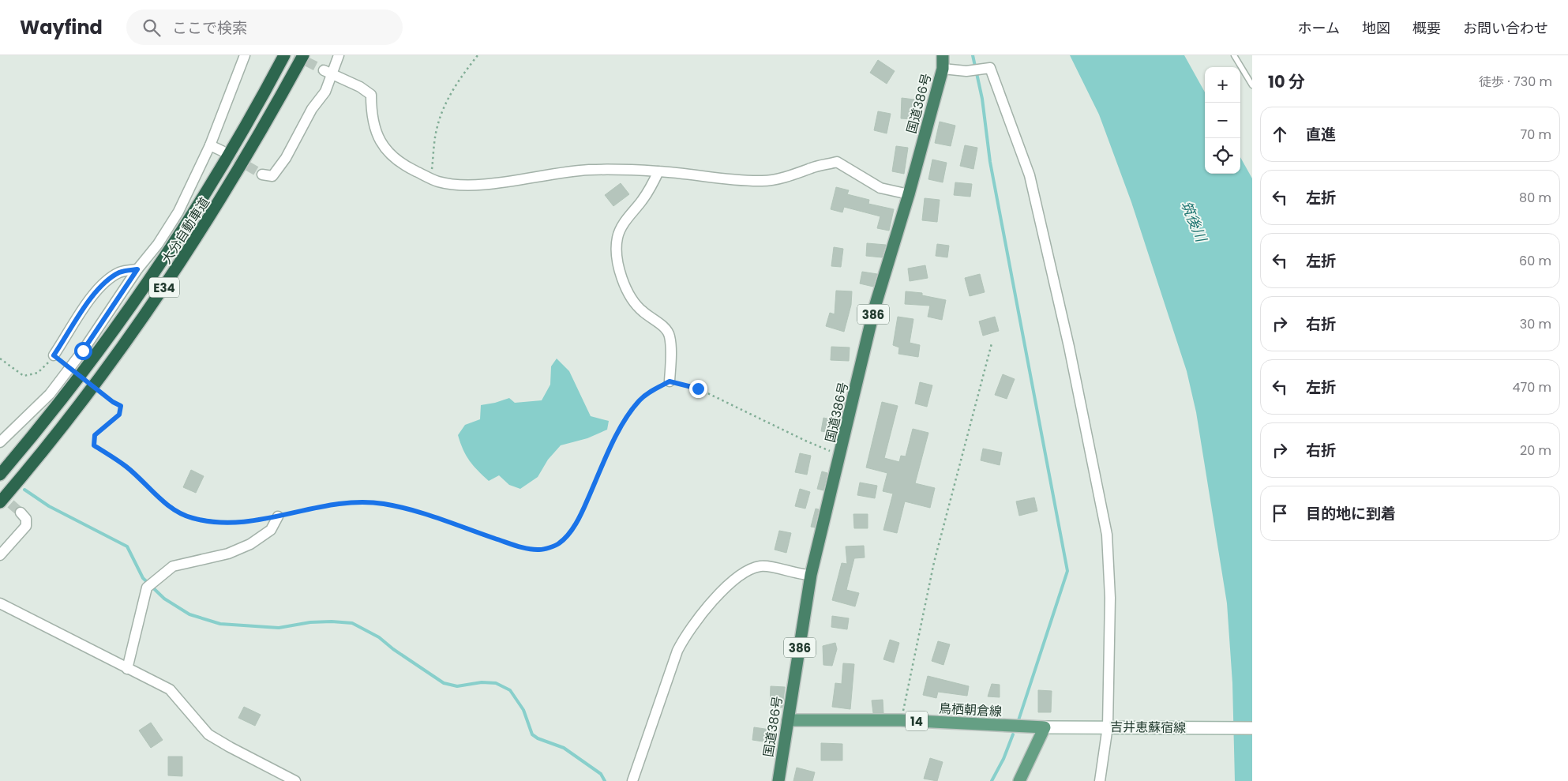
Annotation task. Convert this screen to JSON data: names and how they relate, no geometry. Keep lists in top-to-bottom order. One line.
{"streets":{"highway":["国道386号","大分自動車道","E34","386"],"main road":["鳥栖朝倉線","14","吉井恵蘇宿線"]},"crossings":[["国道386号","鳥栖朝倉線"],["鳥栖朝倉線","吉井恵蘇宿線"]],"water":["筑後川"],"page":{"header":"Wayfind","search":"ここで検索","nav":["ホーム","地図","概要","お問い合わせ"],"heading":["10 分","徒歩 · 730 m"],"map_buttons":["+","−"],"list":[["直進","70 m"],["左折","80 m"],["左折","60 m"],["右折","30 m"],["左折","470 m"],["右折","20 m"],"目的地に到着"]}}
